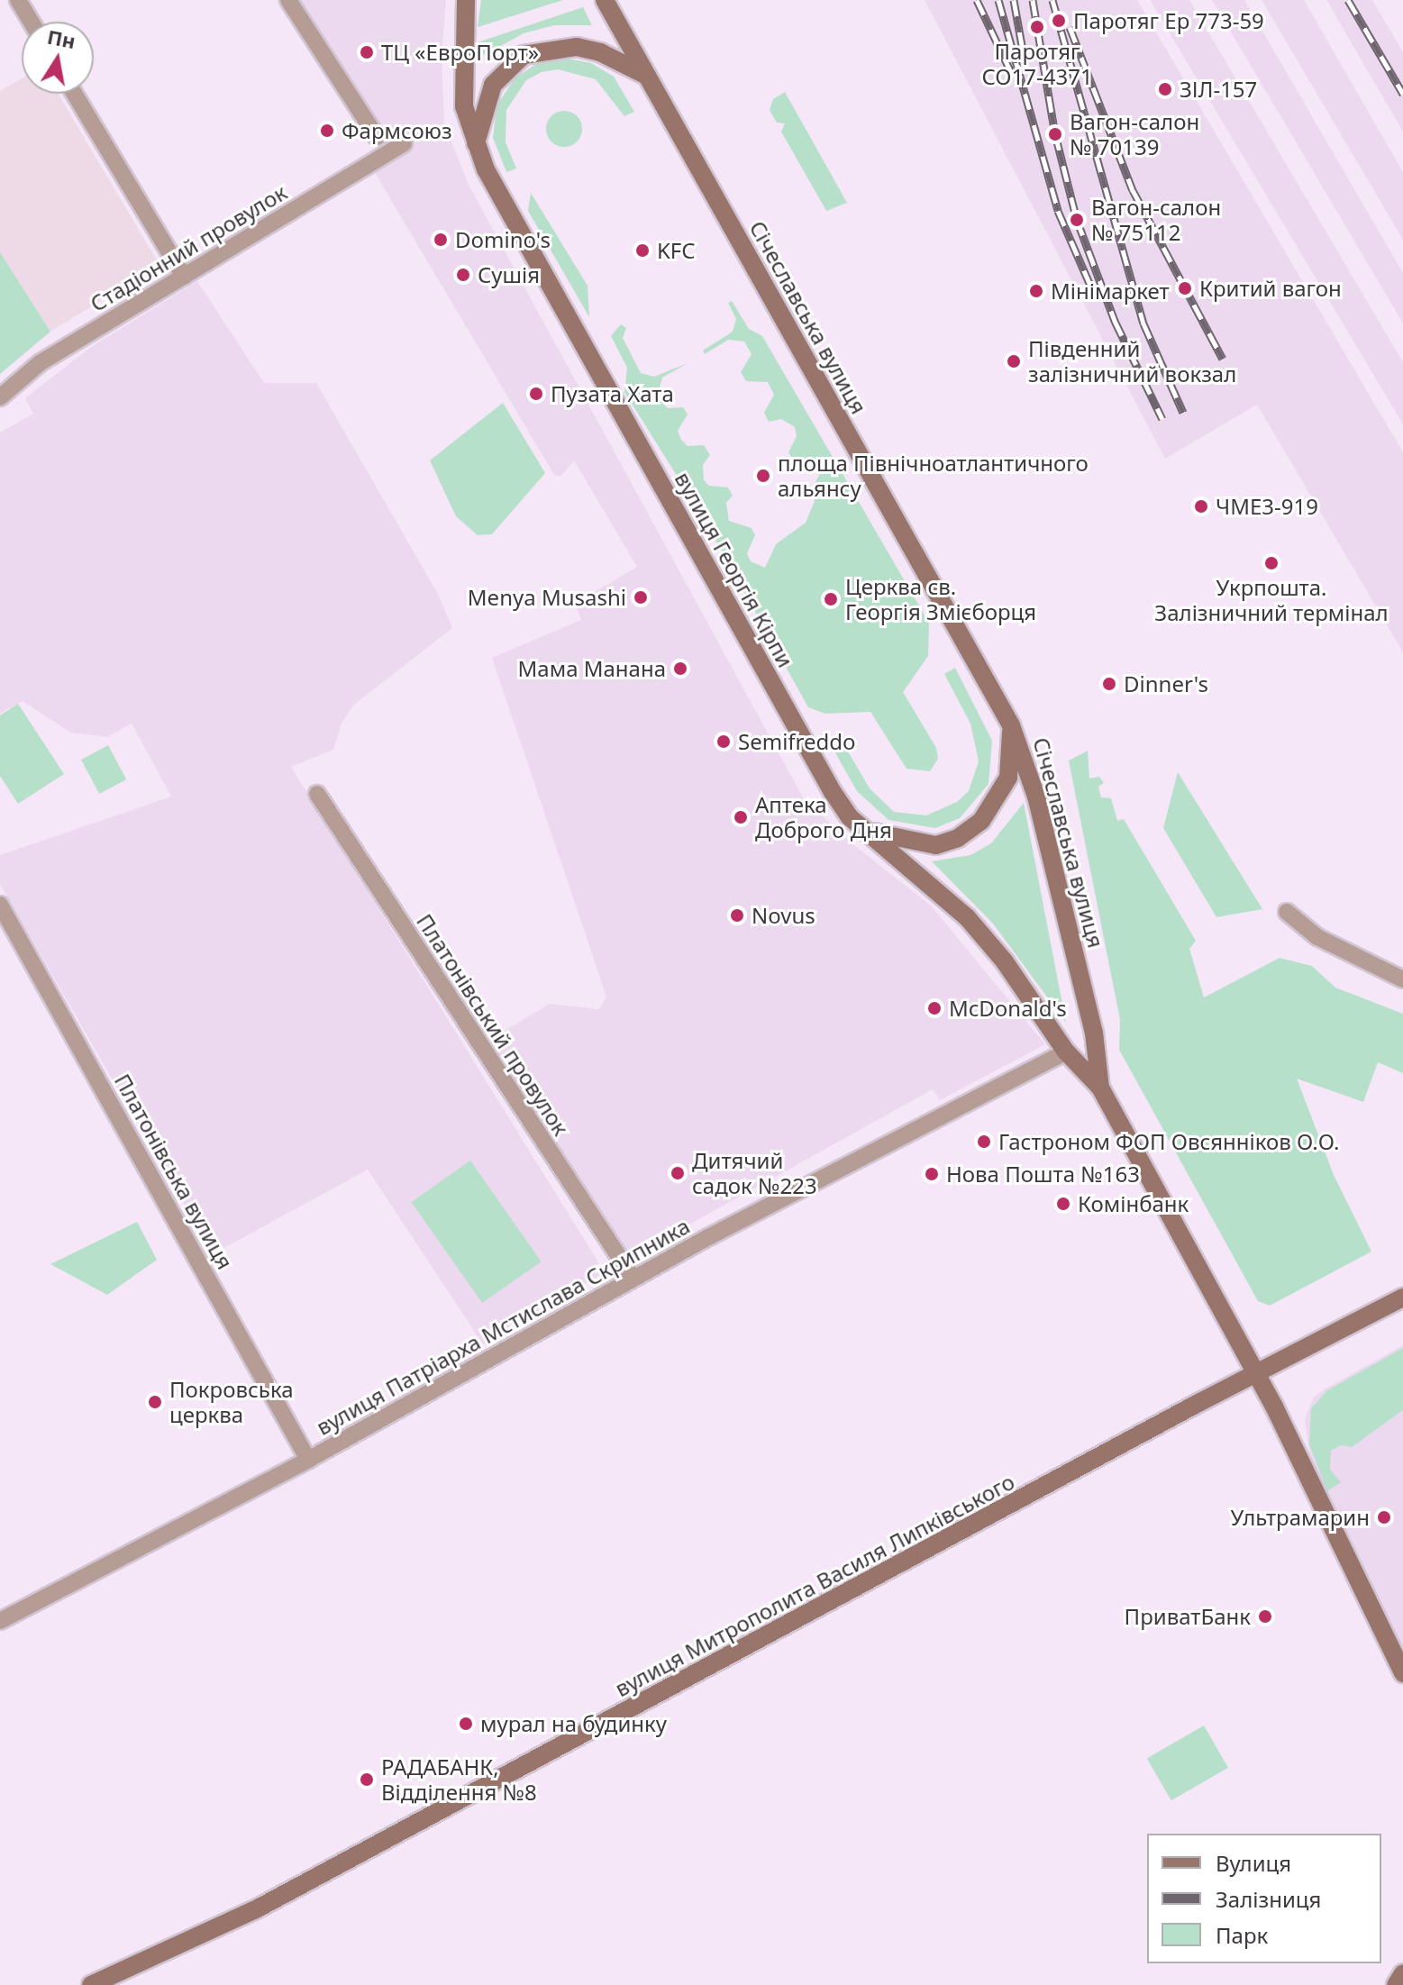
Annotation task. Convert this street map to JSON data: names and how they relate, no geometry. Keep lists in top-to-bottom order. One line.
{"streets":{"street":["Стадіонний провулок","Січеславська вулиця","вулиця Георгія Кірпи","Платонівський провулок","Платонівська вулиця","вулиця Патріарха Мстислава Скрипника","вулиця Митрополита Василя Липківського"]},"crossings":[["Січеславська вулиця","вулиця Георгія Кірпи"],["Січеславська вулиця","вулиця Митрополита Василя Липківського"],["вулиця Георгія Кірпи","вулиця Патріарха Мстислава Скрипника"],["Платонівський провулок","вулиця Патріарха Мстислава Скрипника"],["Платонівська вулиця","вулиця Патріарха Мстислава Скрипника"]],"places":["Паротяг Ер 773-59","Паротяг СО17-4371","ТЦ «ЕвроПорт»","ЗІЛ-157","Фармсоюз","Вагон-салон № 70139","Вагон-салон № 75112","Domino's","KFC","Сушія","Критий вагон","Мінімаркет","Південний залізничний вокзал","Пузата Хата","площа Північноатлантичного альянсу","ЧМЕ3-919","Укрпошта. Залізничний термінал","Menya Musashi","Церква св. Георгія Змієборця","Мама Манана","Dinner's","Semifreddo","Аптека Доброго Дня","Novus","McDonald's","Гастроном ФОП Овсянніков О.О.","Дитячий садок №223","Нова Пошта №163","Комінбанк","Покровська церква","Ультрамарин","ПриватБанк","мурал на будинку","РАДАБАНК, Відділення №8"],"legend":["Вулиця","Залізниця","Парк"],"north":"top"}
